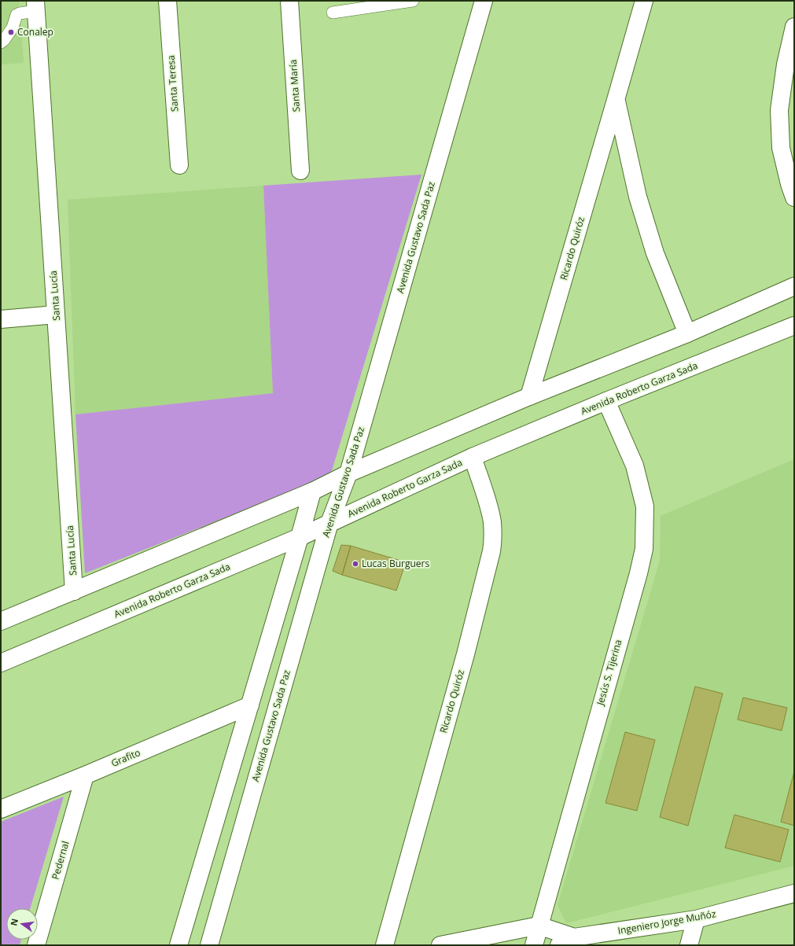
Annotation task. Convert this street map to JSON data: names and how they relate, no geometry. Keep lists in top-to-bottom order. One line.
{"streets":{"street":["Santa Teresa","Santa María","Avenida Gustavo Sada Paz","Ricardo Quiróz","Santa Lucía","Avenida Roberto Garza Sada","Jesús S. Tijerina","Grafito","Pedernal","Ingeniero Jorge Muñóz"]},"crossings":[["Avenida Gustavo Sada Paz","Avenida Roberto Garza Sada"],["Ricardo Quiróz","Avenida Roberto Garza Sada"],["Avenida Roberto Garza Sada","Jesús S. Tijerina"],["Jesús S. Tijerina","Ingeniero Jorge Muñóz"],["Grafito","Pedernal"]],"places":["Conalep","Lucas Burguers"],"north":"left"}
